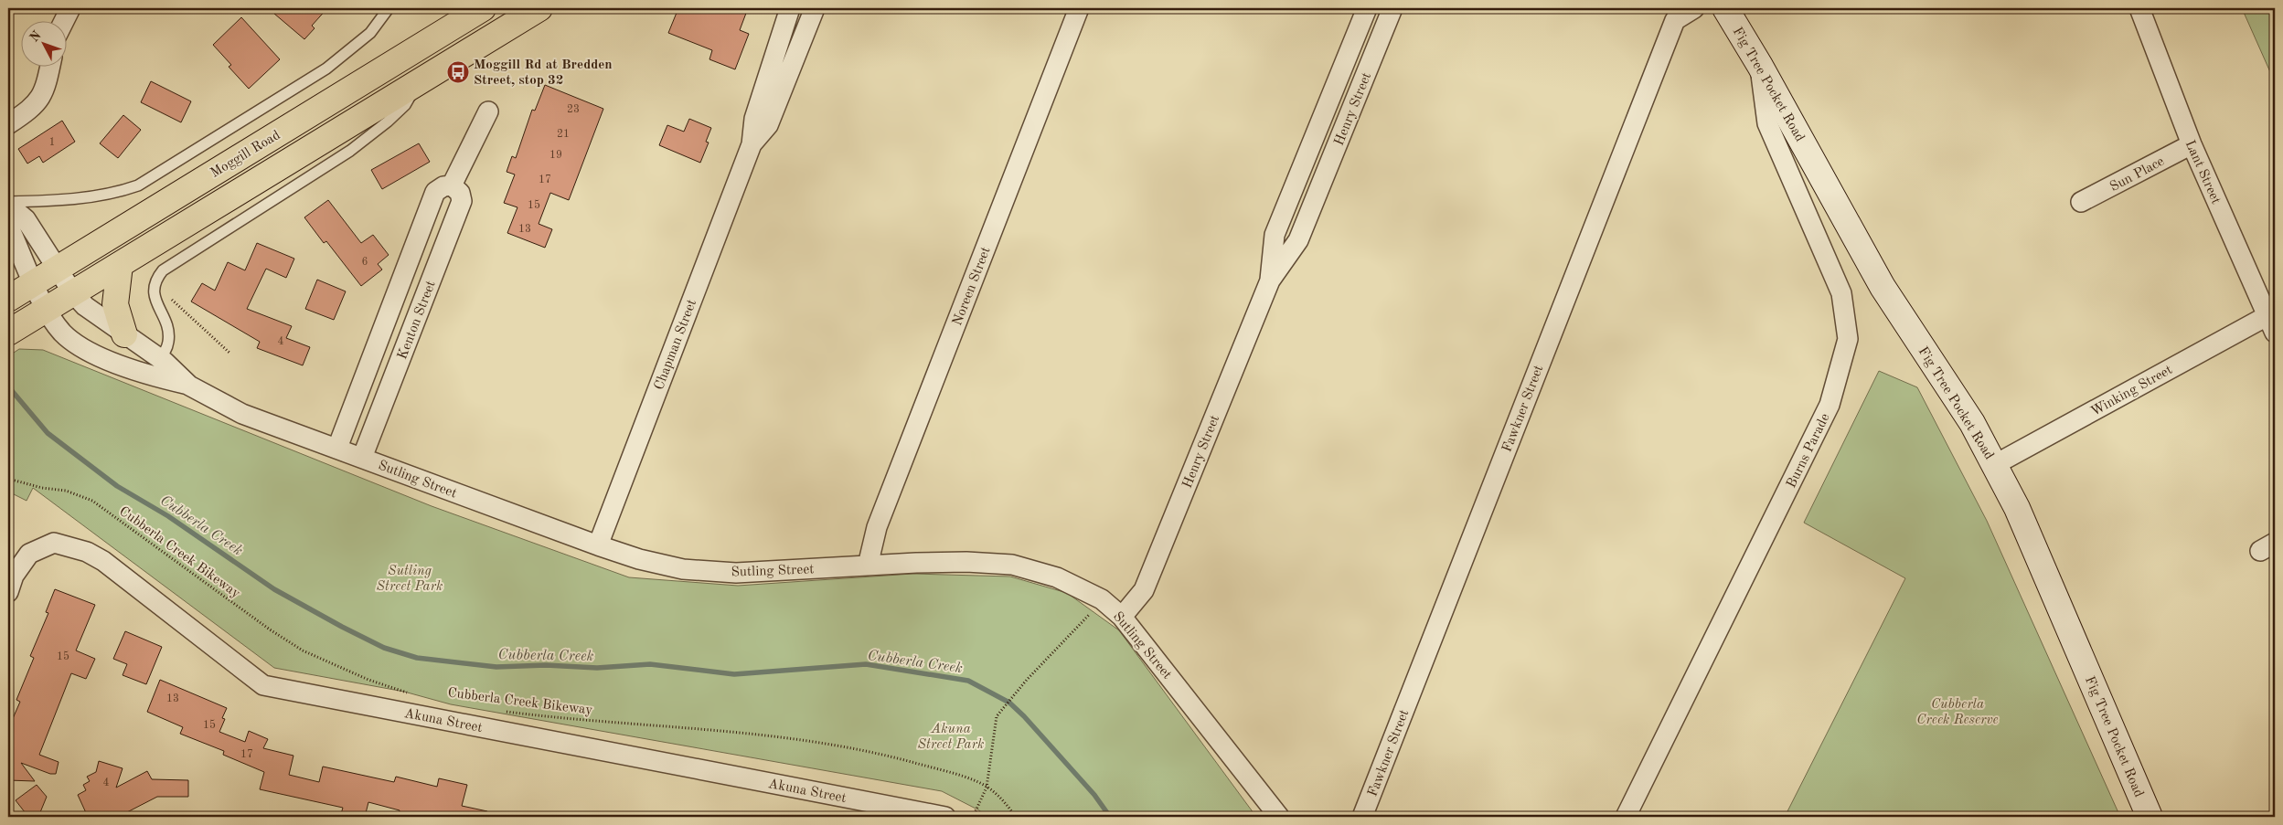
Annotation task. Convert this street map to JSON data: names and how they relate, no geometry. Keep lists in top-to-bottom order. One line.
{"streets":{"main road":["Fig Tree Pocket Road","Moggill Road"],"street":["Henry Street","Lant Street","Sun Place","Noreen Street","Kenton Street","Chapman Street","Winking Street","Fawkner Street","Burns Parade","Sutling Street","Akuna Street"],"path":["Cubberla Creek Bikeway"]},"crossings":[["Fig Tree Pocket Road","Winking Street"],["Fig Tree Pocket Road","Burns Parade"],["Henry Street","Sutling Street"],["Moggill Road","Sutling Street"],["Lant Street","Sun Place"],["Lant Street","Winking Street"],["Noreen Street","Sutling Street"],["Kenton Street","Sutling Street"],["Chapman Street","Sutling Street"]],"water":["Cubberla Creek"],"parks":["Sutling Street Park","Cubberla Creek Reserve","Akuna Street Park"],"places":{"bus stop":["Moggill Rd at Bredden Street, stop 32"]},"house_numbers":["23","21","1","19","17","15","13","6","4","15","13","15","17","4"],"north":"top left"}
